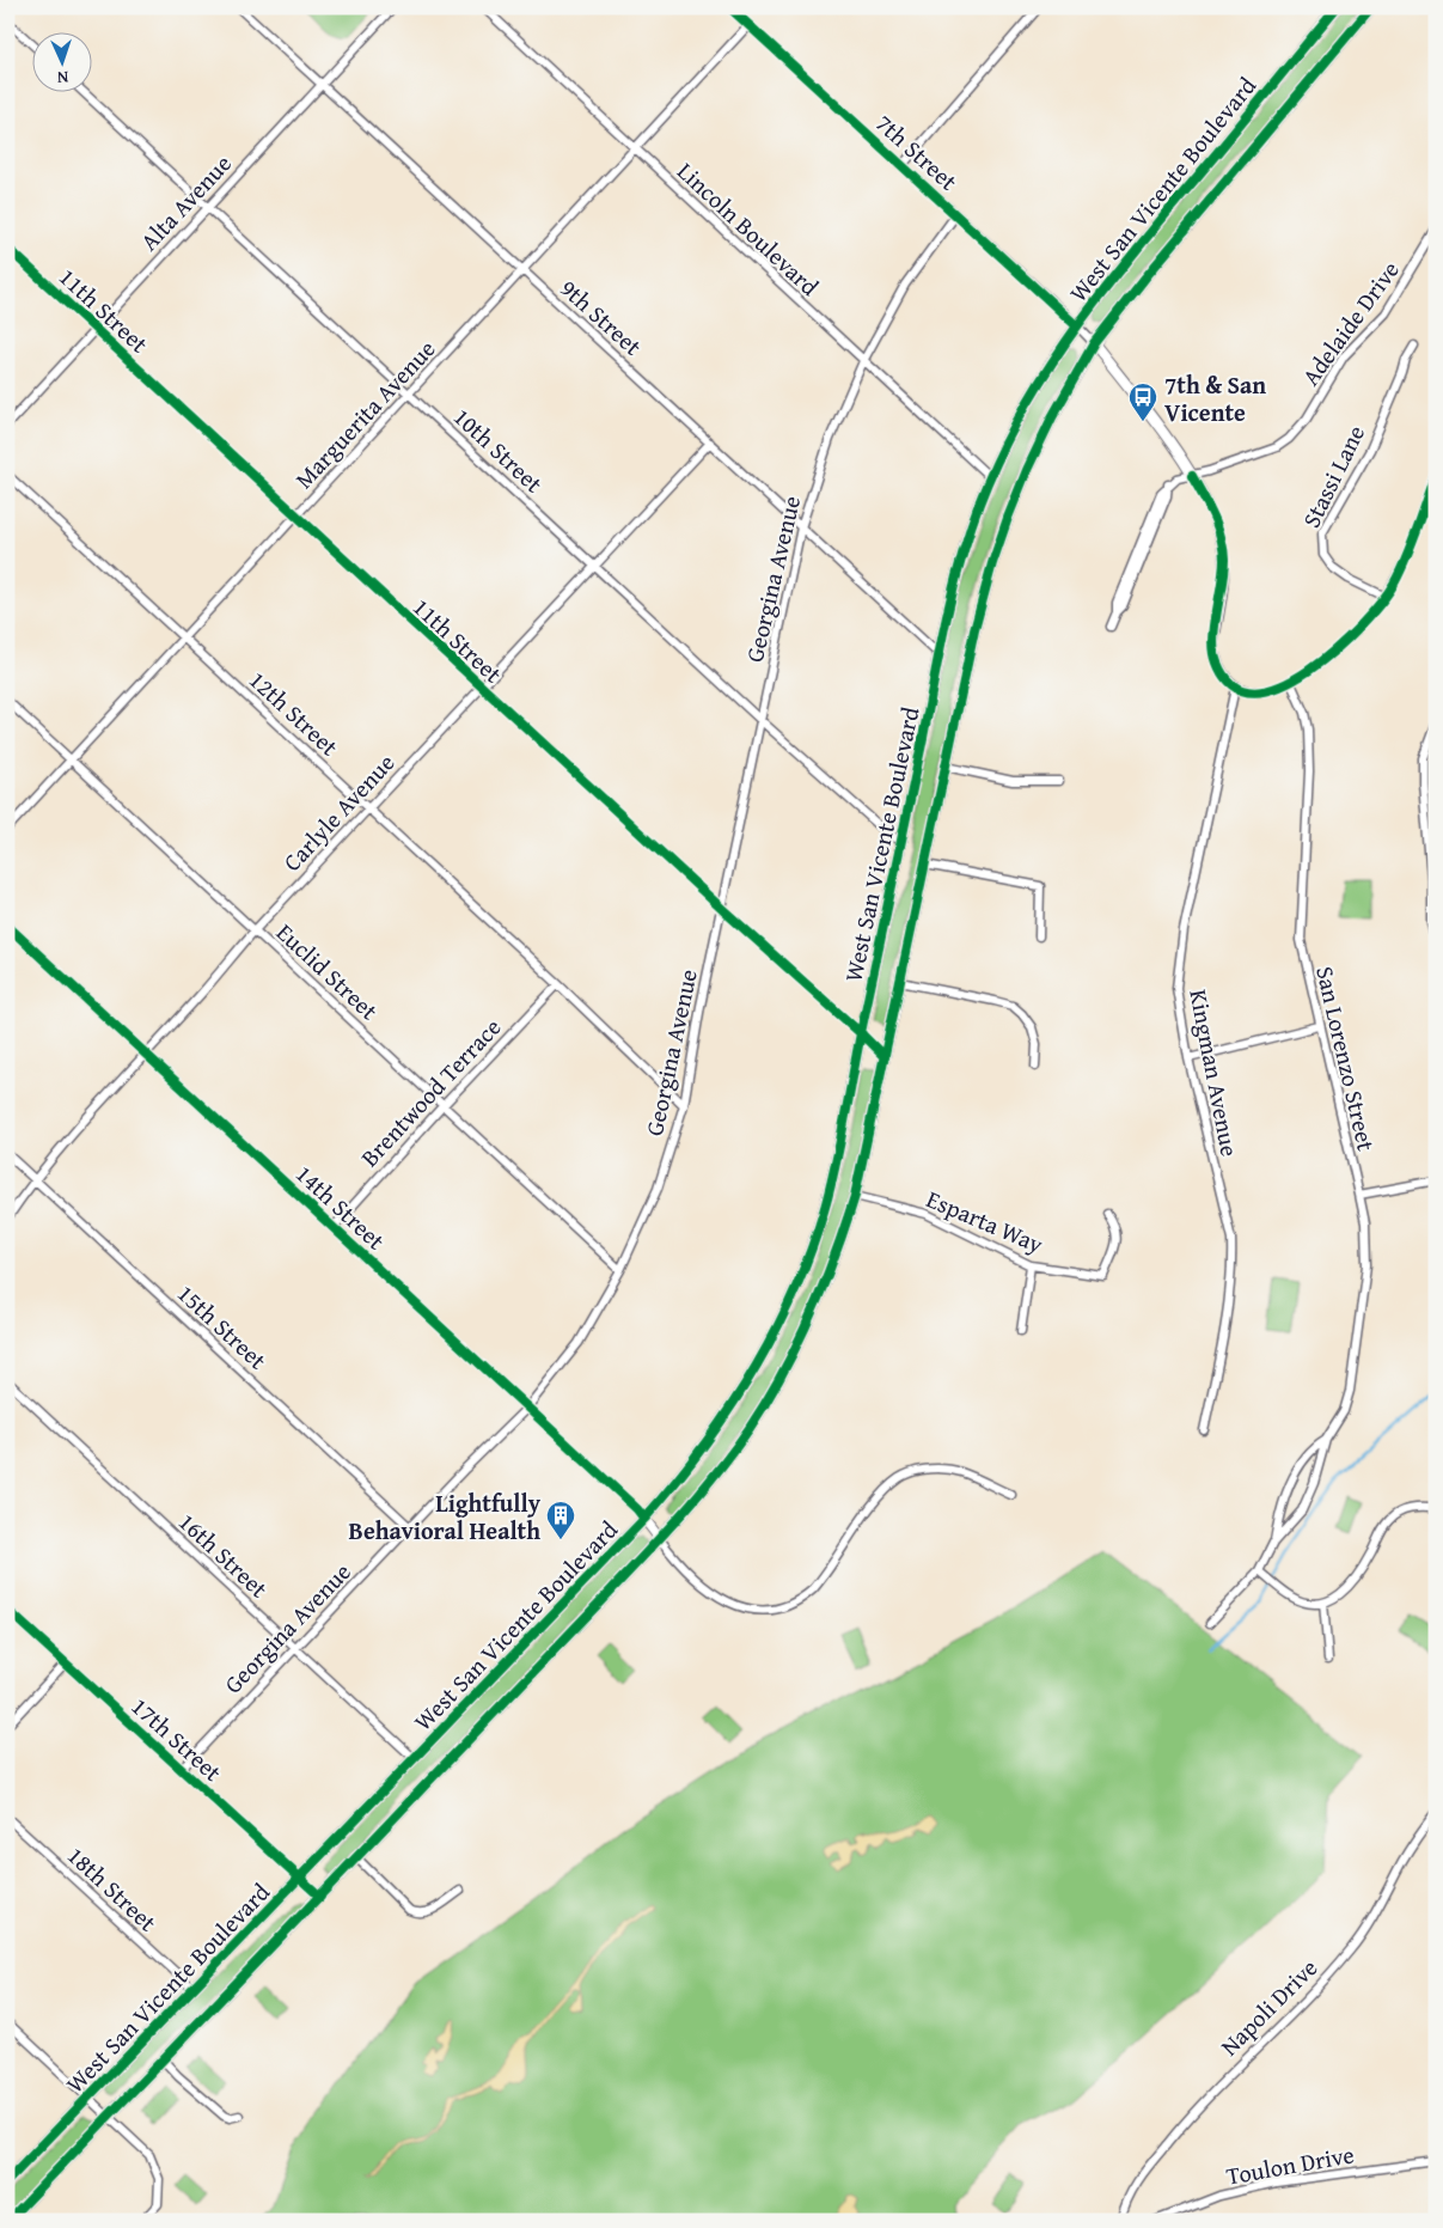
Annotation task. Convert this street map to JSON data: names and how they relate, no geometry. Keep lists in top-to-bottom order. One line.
{"streets":{"main road":["West San Vicente Boulevard"],"street":["7th Street","Alta Avenue","Lincoln Boulevard","11th Street","9th Street","Adelaide Drive","Marguerita Avenue","10th Street","Stassi Lane","Georgina Avenue","12th Street","Carlyle Avenue","Euclid Street","San Lorenzo Street","Kingman Avenue","Brentwood Terrace","14th Street","Esparta Way","15th Street","16th Street","17th Street","18th Street","Napoli Drive","Toulon Drive"]},"crossings":[["7th Street","West San Vicente Boulevard"],["7th Street","Adelaide Drive"],["7th Street","Marguerita Avenue"],["7th Street","Georgina Avenue"],["7th Street","Kingman Avenue"],["West San Vicente Boulevard","Lincoln Boulevard"],["West San Vicente Boulevard","11th Street"],["West San Vicente Boulevard","9th Street"],["West San Vicente Boulevard","10th Street"],["West San Vicente Boulevard","14th Street"],["West San Vicente Boulevard","16th Street"],["West San Vicente Boulevard","17th Street"],["West San Vicente Boulevard","18th Street"],["Alta Avenue","11th Street"],["Alta Avenue","9th Street"],["Alta Avenue","10th Street"],["Lincoln Boulevard","Marguerita Avenue"],["Lincoln Boulevard","Georgina Avenue"],["11th Street","Marguerita Avenue"],["11th Street","Georgina Avenue"],["11th Street","Carlyle Avenue"],["9th Street","Marguerita Avenue"],["9th Street","Georgina Avenue"],["9th Street","Carlyle Avenue"],["Marguerita Avenue","10th Street"],["Marguerita Avenue","12th Street"],["Marguerita Avenue","Euclid Street"],["10th Street","Georgina Avenue"],["10th Street","Carlyle Avenue"],["Georgina Avenue","12th Street"],["Georgina Avenue","Euclid Street"],["Georgina Avenue","14th Street"],["Georgina Avenue","15th Street"],["Georgina Avenue","16th Street"],["Georgina Avenue","17th Street"],["12th Street","Carlyle Avenue"],["12th Street","Brentwood Terrace"],["Carlyle Avenue","Euclid Street"],["Carlyle Avenue","14th Street"],["Carlyle Avenue","15th Street"],["Euclid Street","Brentwood Terrace"],["Brentwood Terrace","14th Street"]],"places":{"bus stop":["7th & San Vicente"],"building":["Lightfully Behavioral Health"]},"north":"bottom"}
